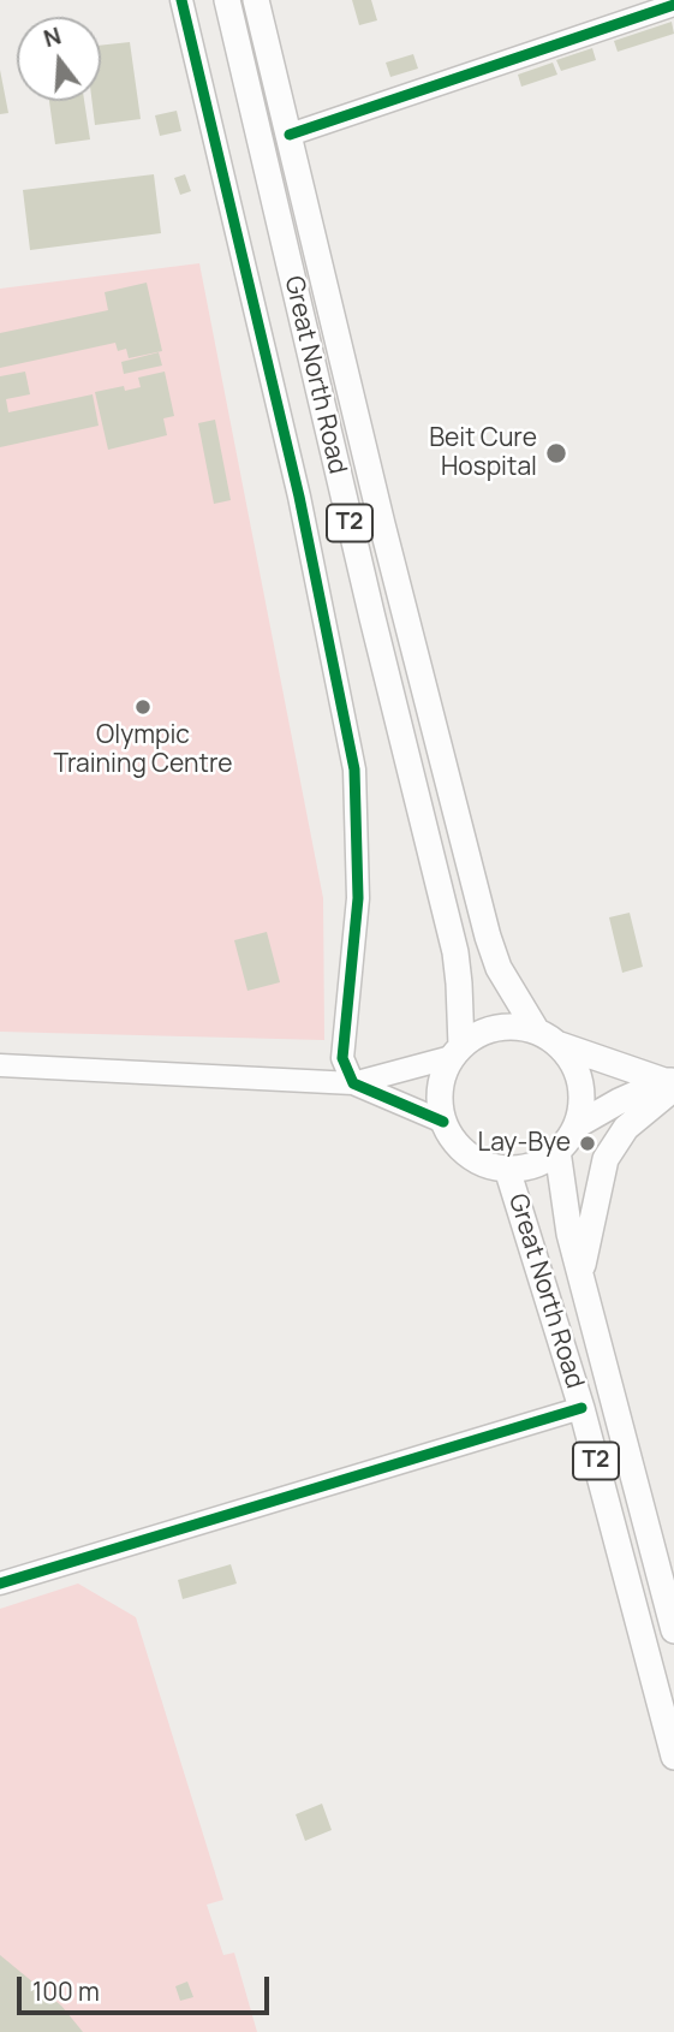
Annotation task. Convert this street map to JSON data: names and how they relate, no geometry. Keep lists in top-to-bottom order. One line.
{"streets":{"main road":["Great North Road","T2"]},"crossings":[["Great North Road","T2"]],"places":["Beit Cure Hospital","Olympic Training Centre","Lay-Bye"],"scale_bar":"100 m","north":"top"}
